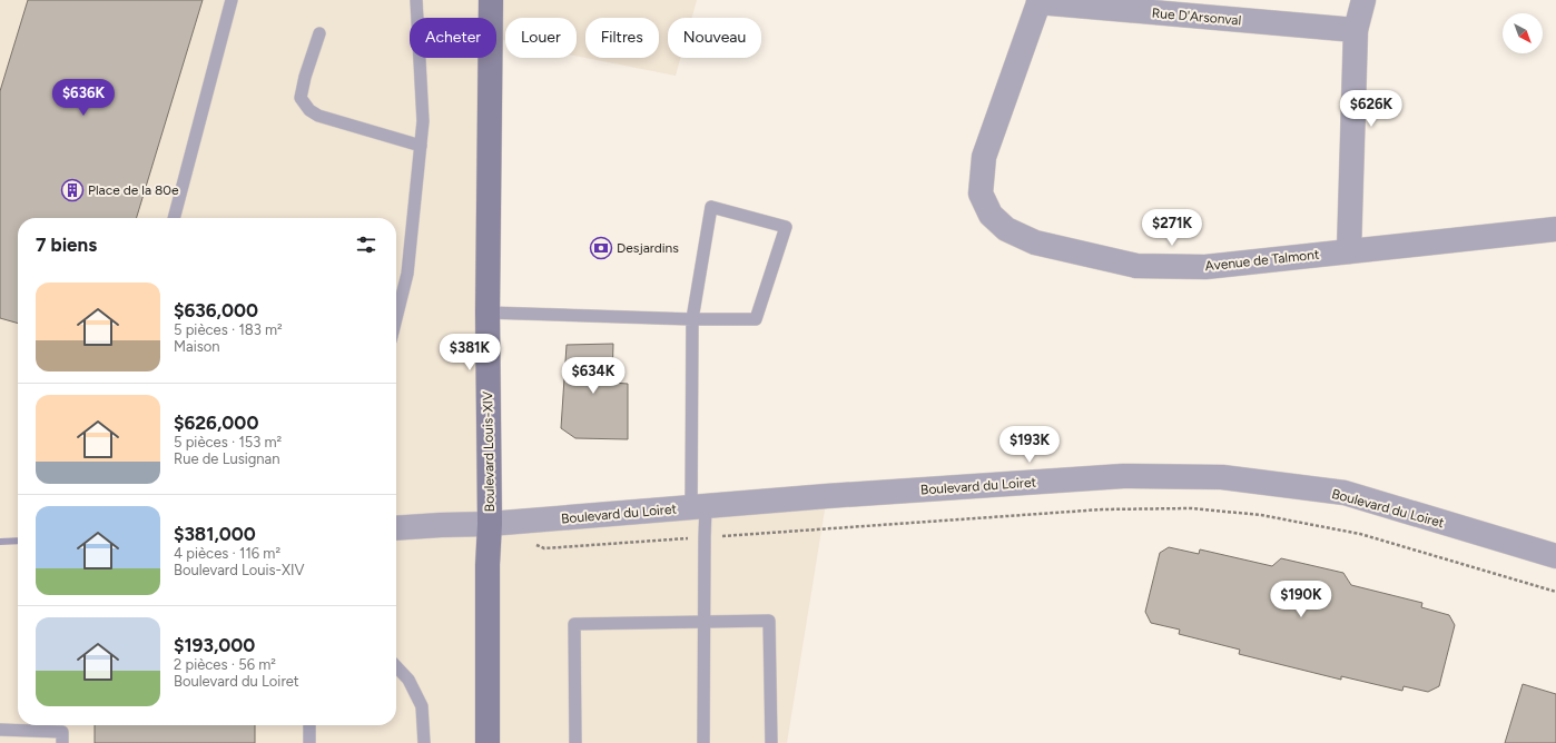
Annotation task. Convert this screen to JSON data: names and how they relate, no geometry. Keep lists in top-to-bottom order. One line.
{"streets":{"main road":["Boulevard Louis-XIV"],"street":["Rue D'Arsonval","Avenue de Talmont","Boulevard du Loiret"]},"crossings":[["Rue D'Arsonval","Avenue de Talmont"],["Boulevard Louis-XIV","Boulevard du Loiret"]],"places":{"building":["Place de la 80e"],"bank":["Desjardins"]},"north":"bottom right","page":{"chip":["Acheter","Louer","Filtres","Nouveau"],"price":["$636K","$626K","$271K","$381K","$634K","$193K","$190K"],"heading":"7 biens","list":[{"name":"$636,000","note":"5 pièces · 183 m² · Maison"},{"name":"$626,000","note":"5 pièces · 153 m² · Rue de Lusignan"},{"name":"$381,000","note":"4 pièces · 116 m² · Boulevard Louis-XIV"},{"name":"$193,000","note":"2 pièces · 56 m² · Boulevard du Loiret"}]}}
